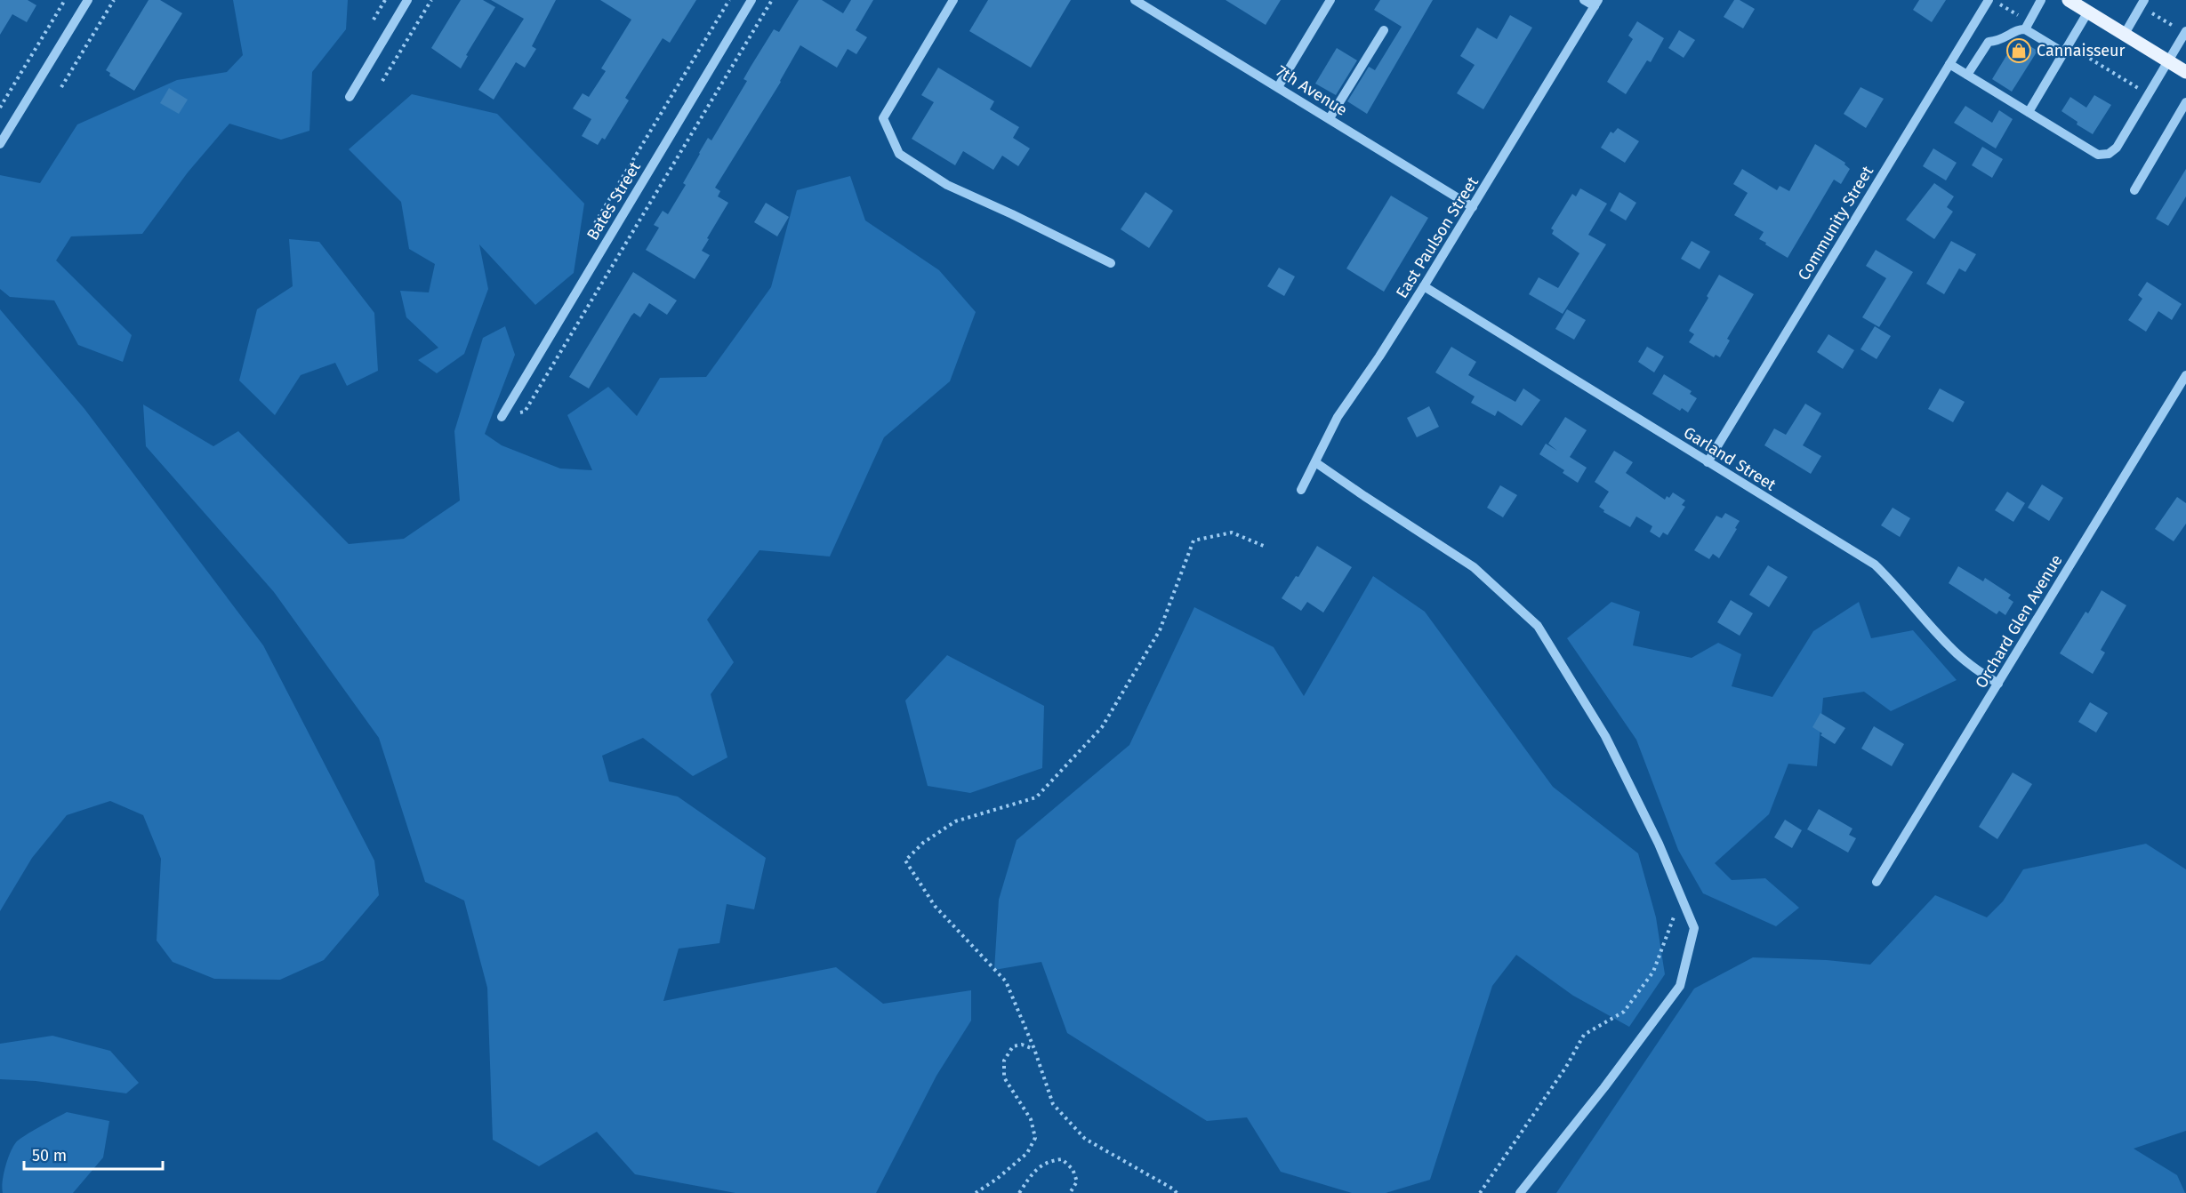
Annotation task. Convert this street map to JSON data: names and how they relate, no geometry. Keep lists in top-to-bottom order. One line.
{"streets":{"street":["7th Avenue","Bates Street","Community Street","East Paulson Street","Garland Street","Orchard Glen Avenue"]},"crossings":[["7th Avenue","East Paulson Street"],["Community Street","Garland Street"],["East Paulson Street","Garland Street"],["Garland Street","Orchard Glen Avenue"]],"places":{"shop":["Cannaisseur"]},"scale_bar":"50 m"}
